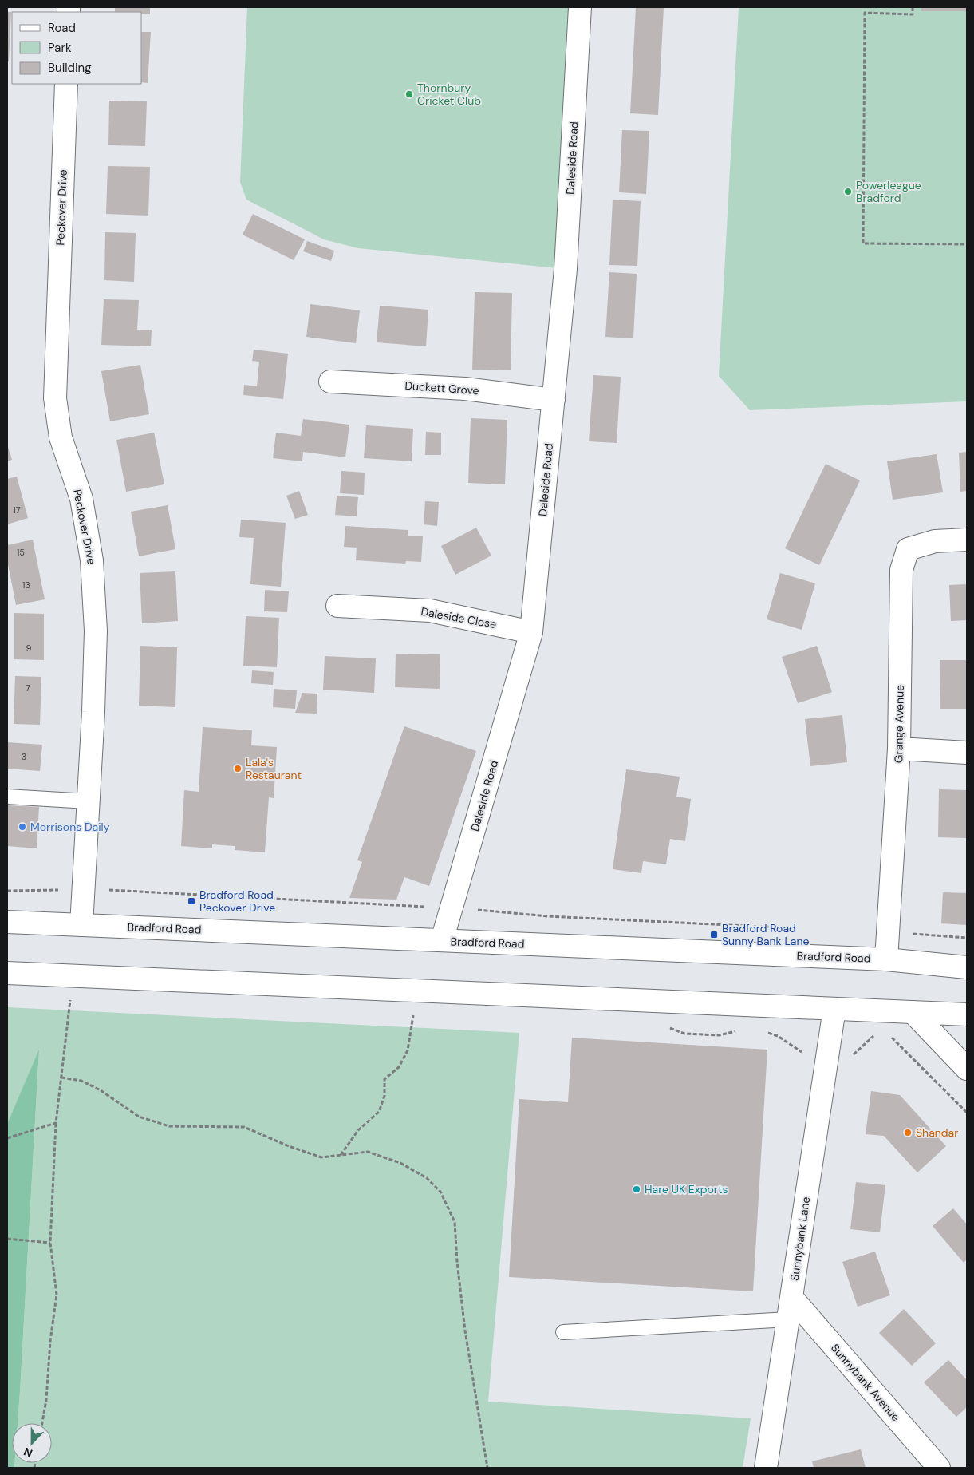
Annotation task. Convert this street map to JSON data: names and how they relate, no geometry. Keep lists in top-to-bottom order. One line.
{"streets":{"main road":["Daleside Road","Peckover Drive","Duckett Grove","Daleside Close","Grange Avenue","Bradford Road","Sunnybank Lane","Sunnybank Avenue"]},"crossings":[["Daleside Road","Duckett Grove"],["Daleside Road","Daleside Close"],["Daleside Road","Bradford Road"],["Peckover Drive","Bradford Road"],["Grange Avenue","Bradford Road"],["Sunnybank Lane","Sunnybank Avenue"]],"places":{"other":["Thornbury Cricket Club","Powerleague Bradford","Lala's Restaurant","Morrisons Daily","Shandar","Hare UK Exports"],"transit":["Bradford Road Peckover Drive","Bradford Road Sunny Bank Lane"]},"house_numbers":["17","15","13","9","7","3"],"legend":["Road","Park","Building"],"north":"bottom"}
